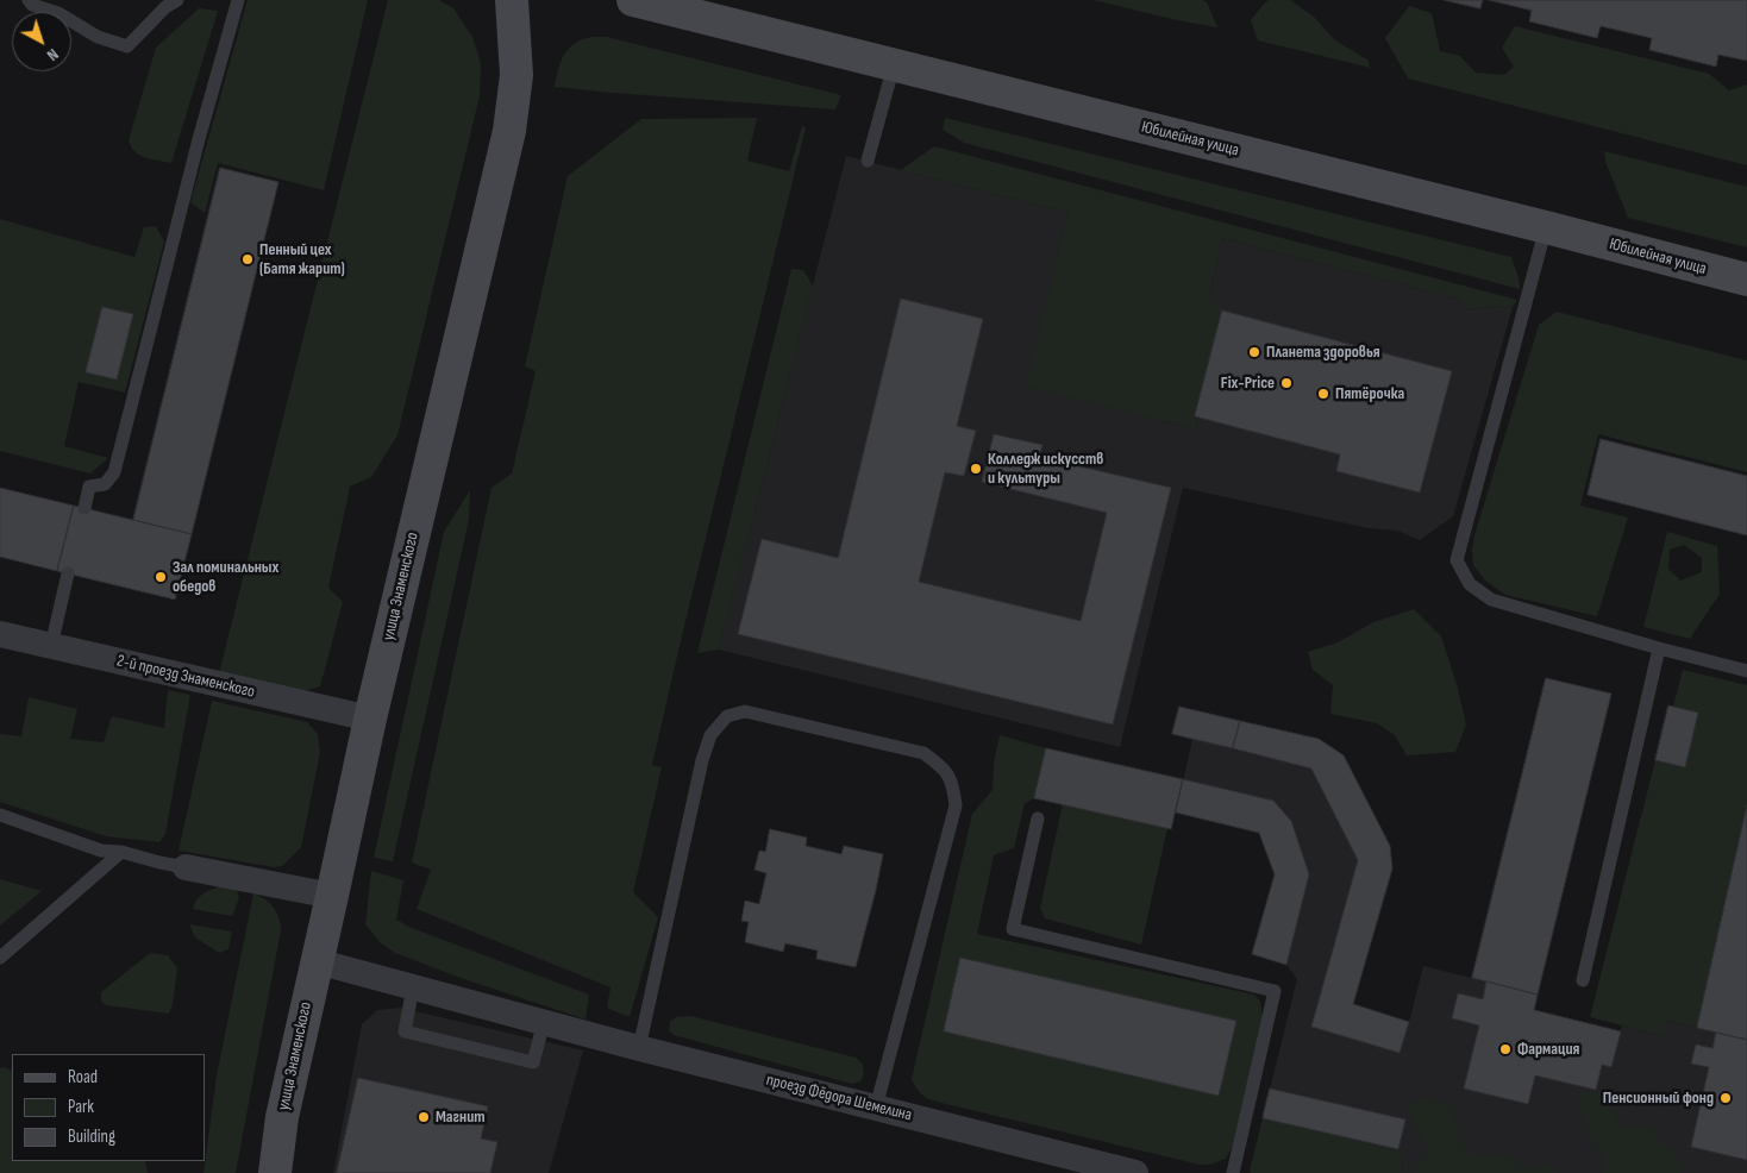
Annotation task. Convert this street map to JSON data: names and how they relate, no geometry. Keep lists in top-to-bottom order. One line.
{"streets":{"main road":["Юбилейная улица","улица Знаменского"],"street":["2-й проезд Знаменского","проезд Фёдора Шемелина"]},"crossings":[["улица Знаменского","2-й проезд Знаменского"],["улица Знаменского","проезд Фёдора Шемелина"]],"places":["Пенный цех (Батя жарит)","Планета здоровья","Fix-Price","Пятёрочка","Колледж искусств и культуры","Зал поминальных обедов","Фармация","Пенсионный фонд","Магнит"],"legend":["Road","Park","Building"],"north":"bottom right"}
